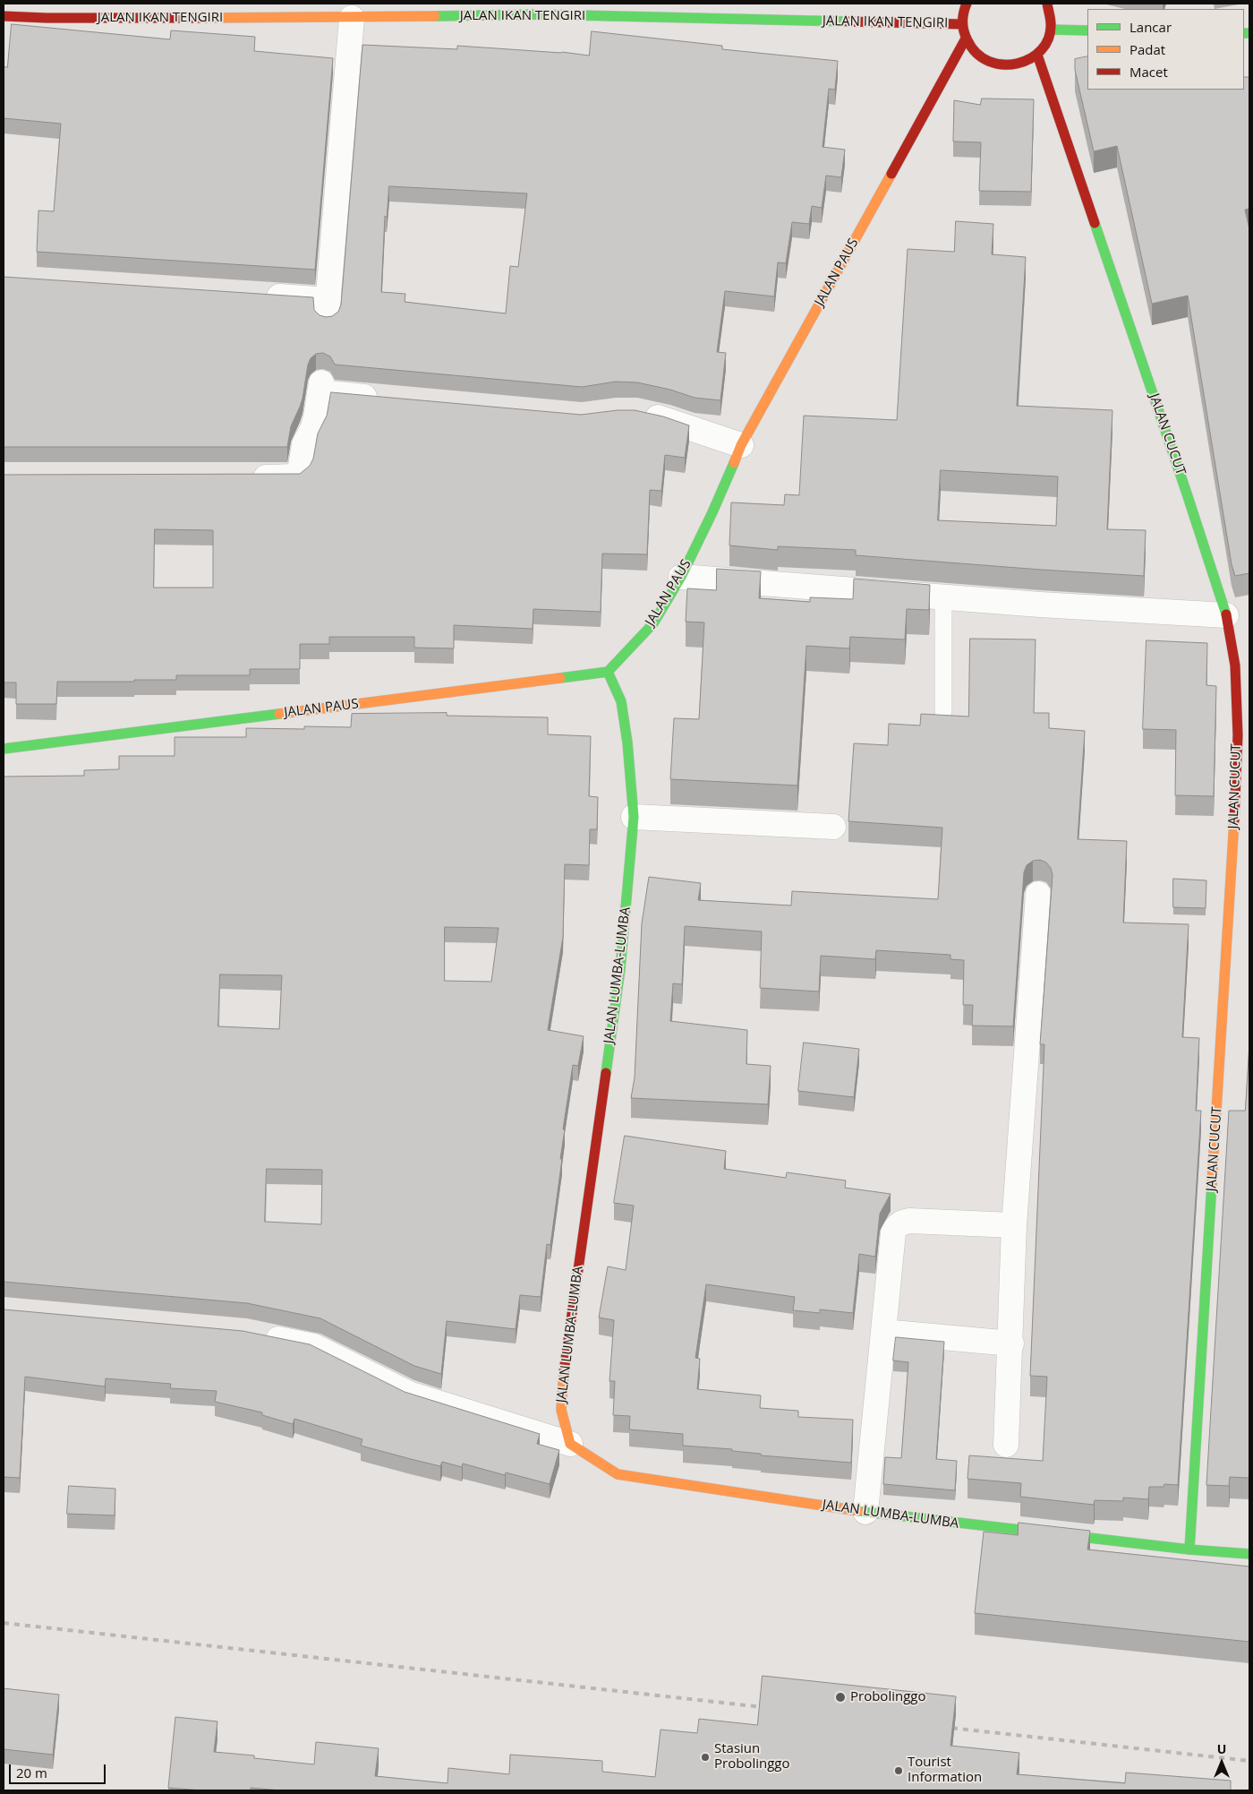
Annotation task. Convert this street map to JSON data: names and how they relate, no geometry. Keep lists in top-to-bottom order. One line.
{"streets":{"street":["JALAN IKAN TENGIRI","JALAN PAUS","JALAN CUCUT","JALAN LUMBA-LUMBA"]},"crossings":[["JALAN PAUS","JALAN LUMBA-LUMBA"],["JALAN CUCUT","JALAN LUMBA-LUMBA"]],"places":["Probolinggo","Stasiun Probolinggo","Tourist Information"],"legend":["Lancar","Padat","Macet"],"scale_bar":"20 m","north":"top"}
